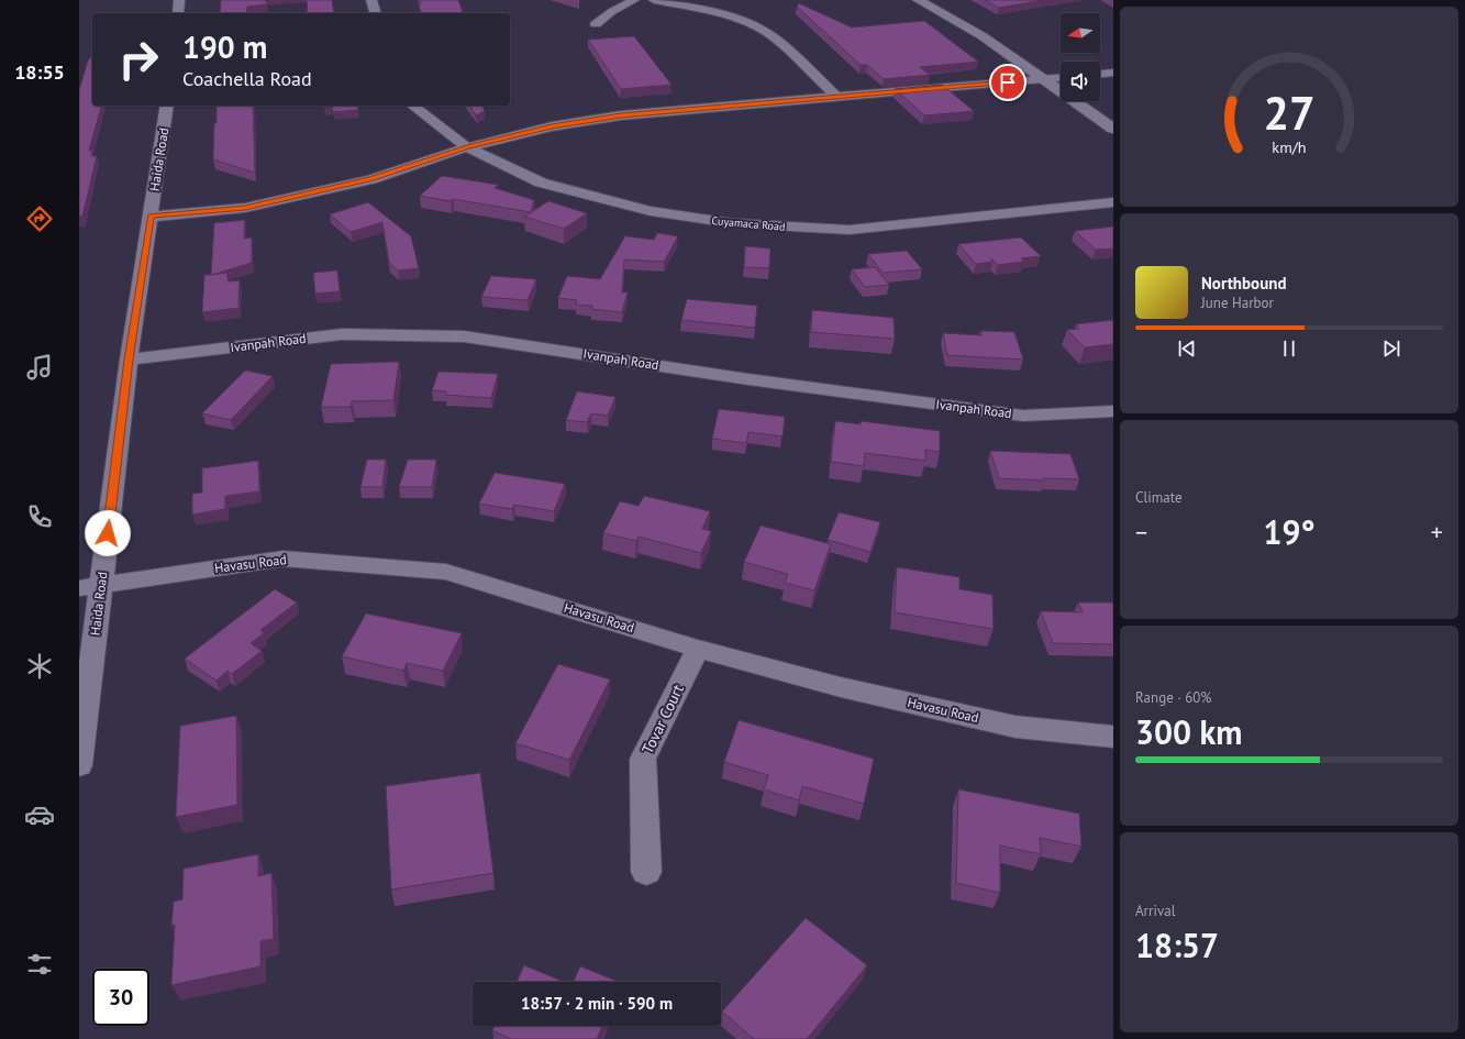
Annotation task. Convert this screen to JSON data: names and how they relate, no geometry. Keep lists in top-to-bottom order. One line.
{"streets":{"street":["Haida Road","Cuyamaca Road","Ivanpah Road","Havasu Road","Tovar Court"]},"crossings":[["Haida Road","Ivanpah Road"],["Haida Road","Havasu Road"],["Havasu Road","Tovar Court"]],"north":"left","page":{"tabs":"18:55","turn":["190 m","Coachella Road"],"song":["Northbound","June Harbor"],"tile":["Climate",["Range · 60%","300 km"],["Arrival","18:57"]],"heat":["−","19°","+"],"limit":"30","trip":"18:57 · 2 min · 590 m","gauge":["27","km/h"]}}
